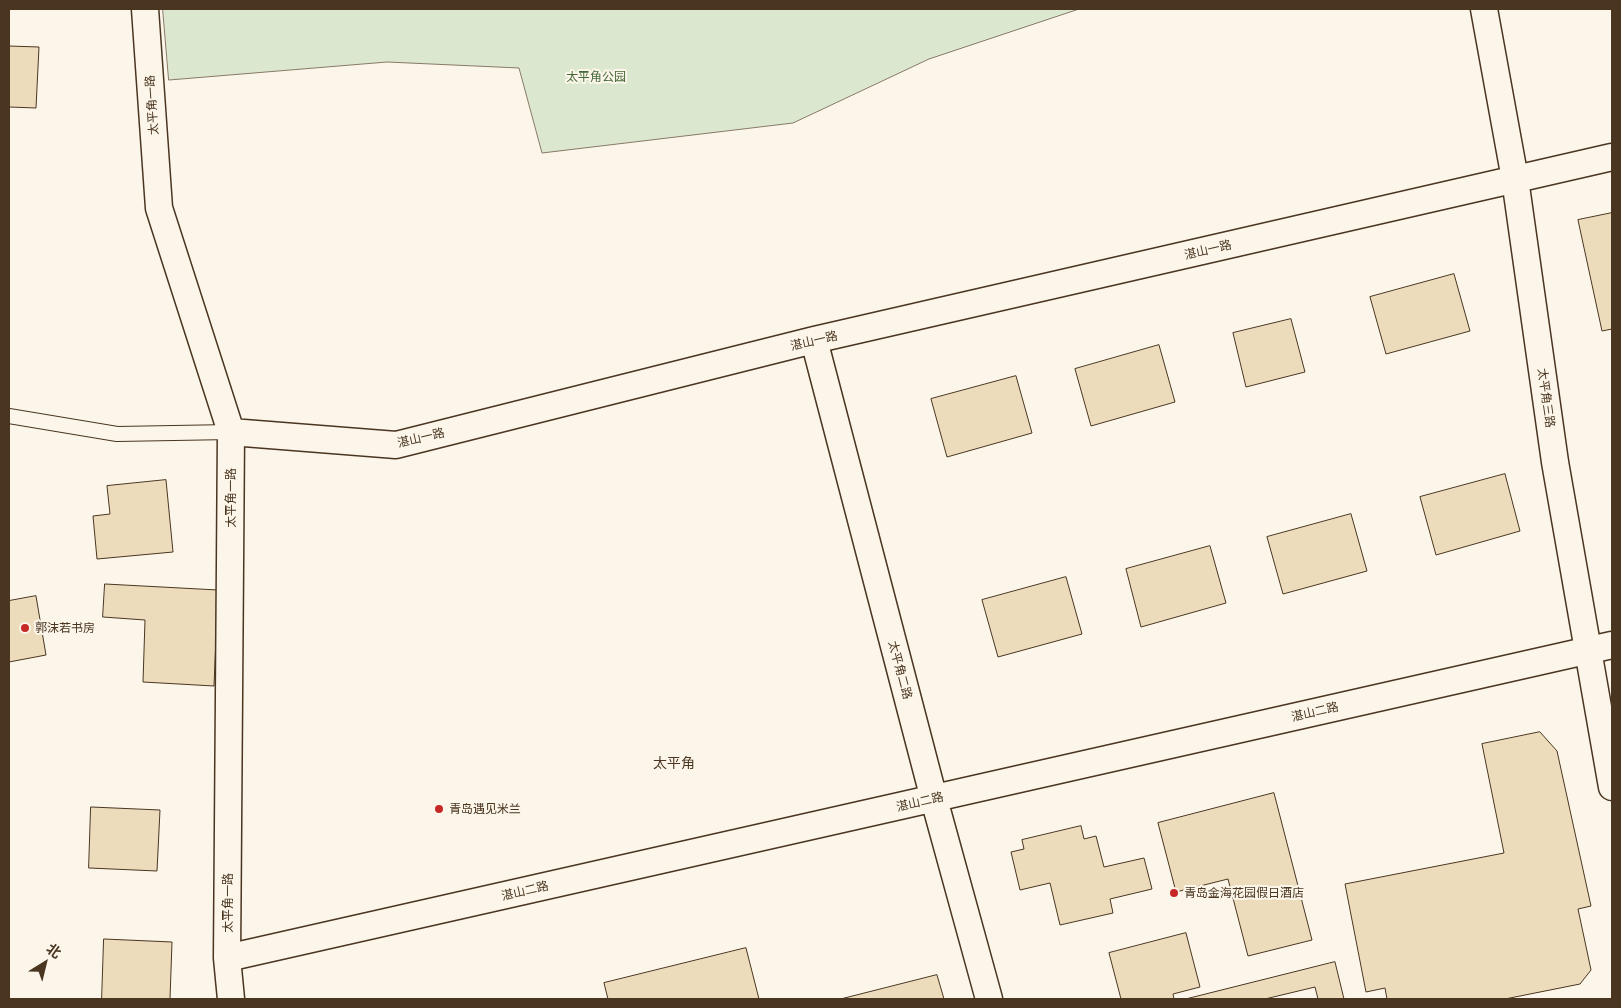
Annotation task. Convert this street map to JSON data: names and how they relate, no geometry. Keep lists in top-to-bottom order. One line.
{"streets":{"street":["太平角一路","湛山一路","太平角三路","太平角二路","湛山二路"]},"crossings":[["太平角一路","湛山一路"],["太平角一路","湛山二路"],["湛山一路","太平角三路"],["湛山一路","太平角二路"],["太平角三路","湛山二路"],["太平角二路","湛山二路"]],"districts":["太平角"],"parks":["太平角公园"],"places":["郭沫若书房","青岛遇见米兰","青岛金海花园假日酒店"],"north":"top right"}
